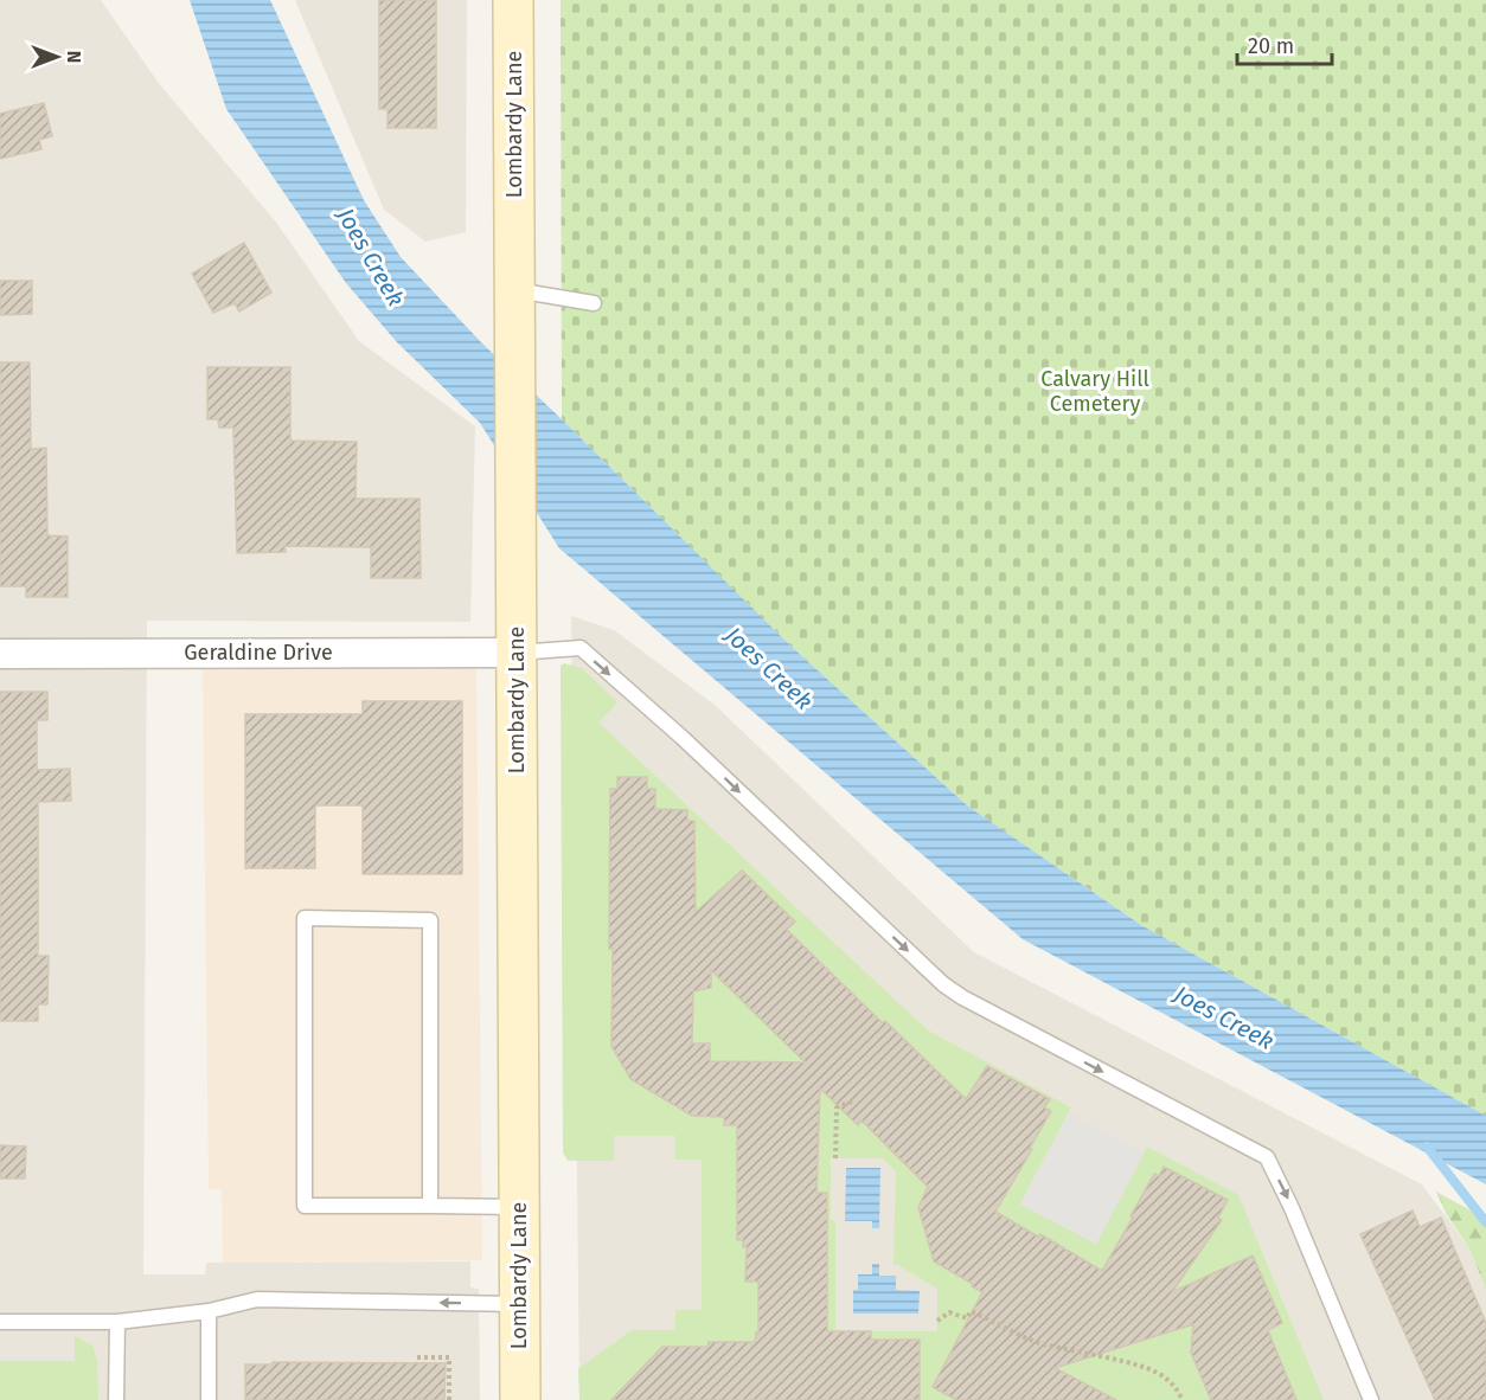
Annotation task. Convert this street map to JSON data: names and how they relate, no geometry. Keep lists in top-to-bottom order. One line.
{"streets":{"main road":["Lombardy Lane"],"street":["Geraldine Drive"]},"crossings":[["Lombardy Lane","Geraldine Drive"]],"water":["Joes Creek"],"parks":["Calvary Hill Cemetery"],"scale_bar":"20 m","north":"right"}
